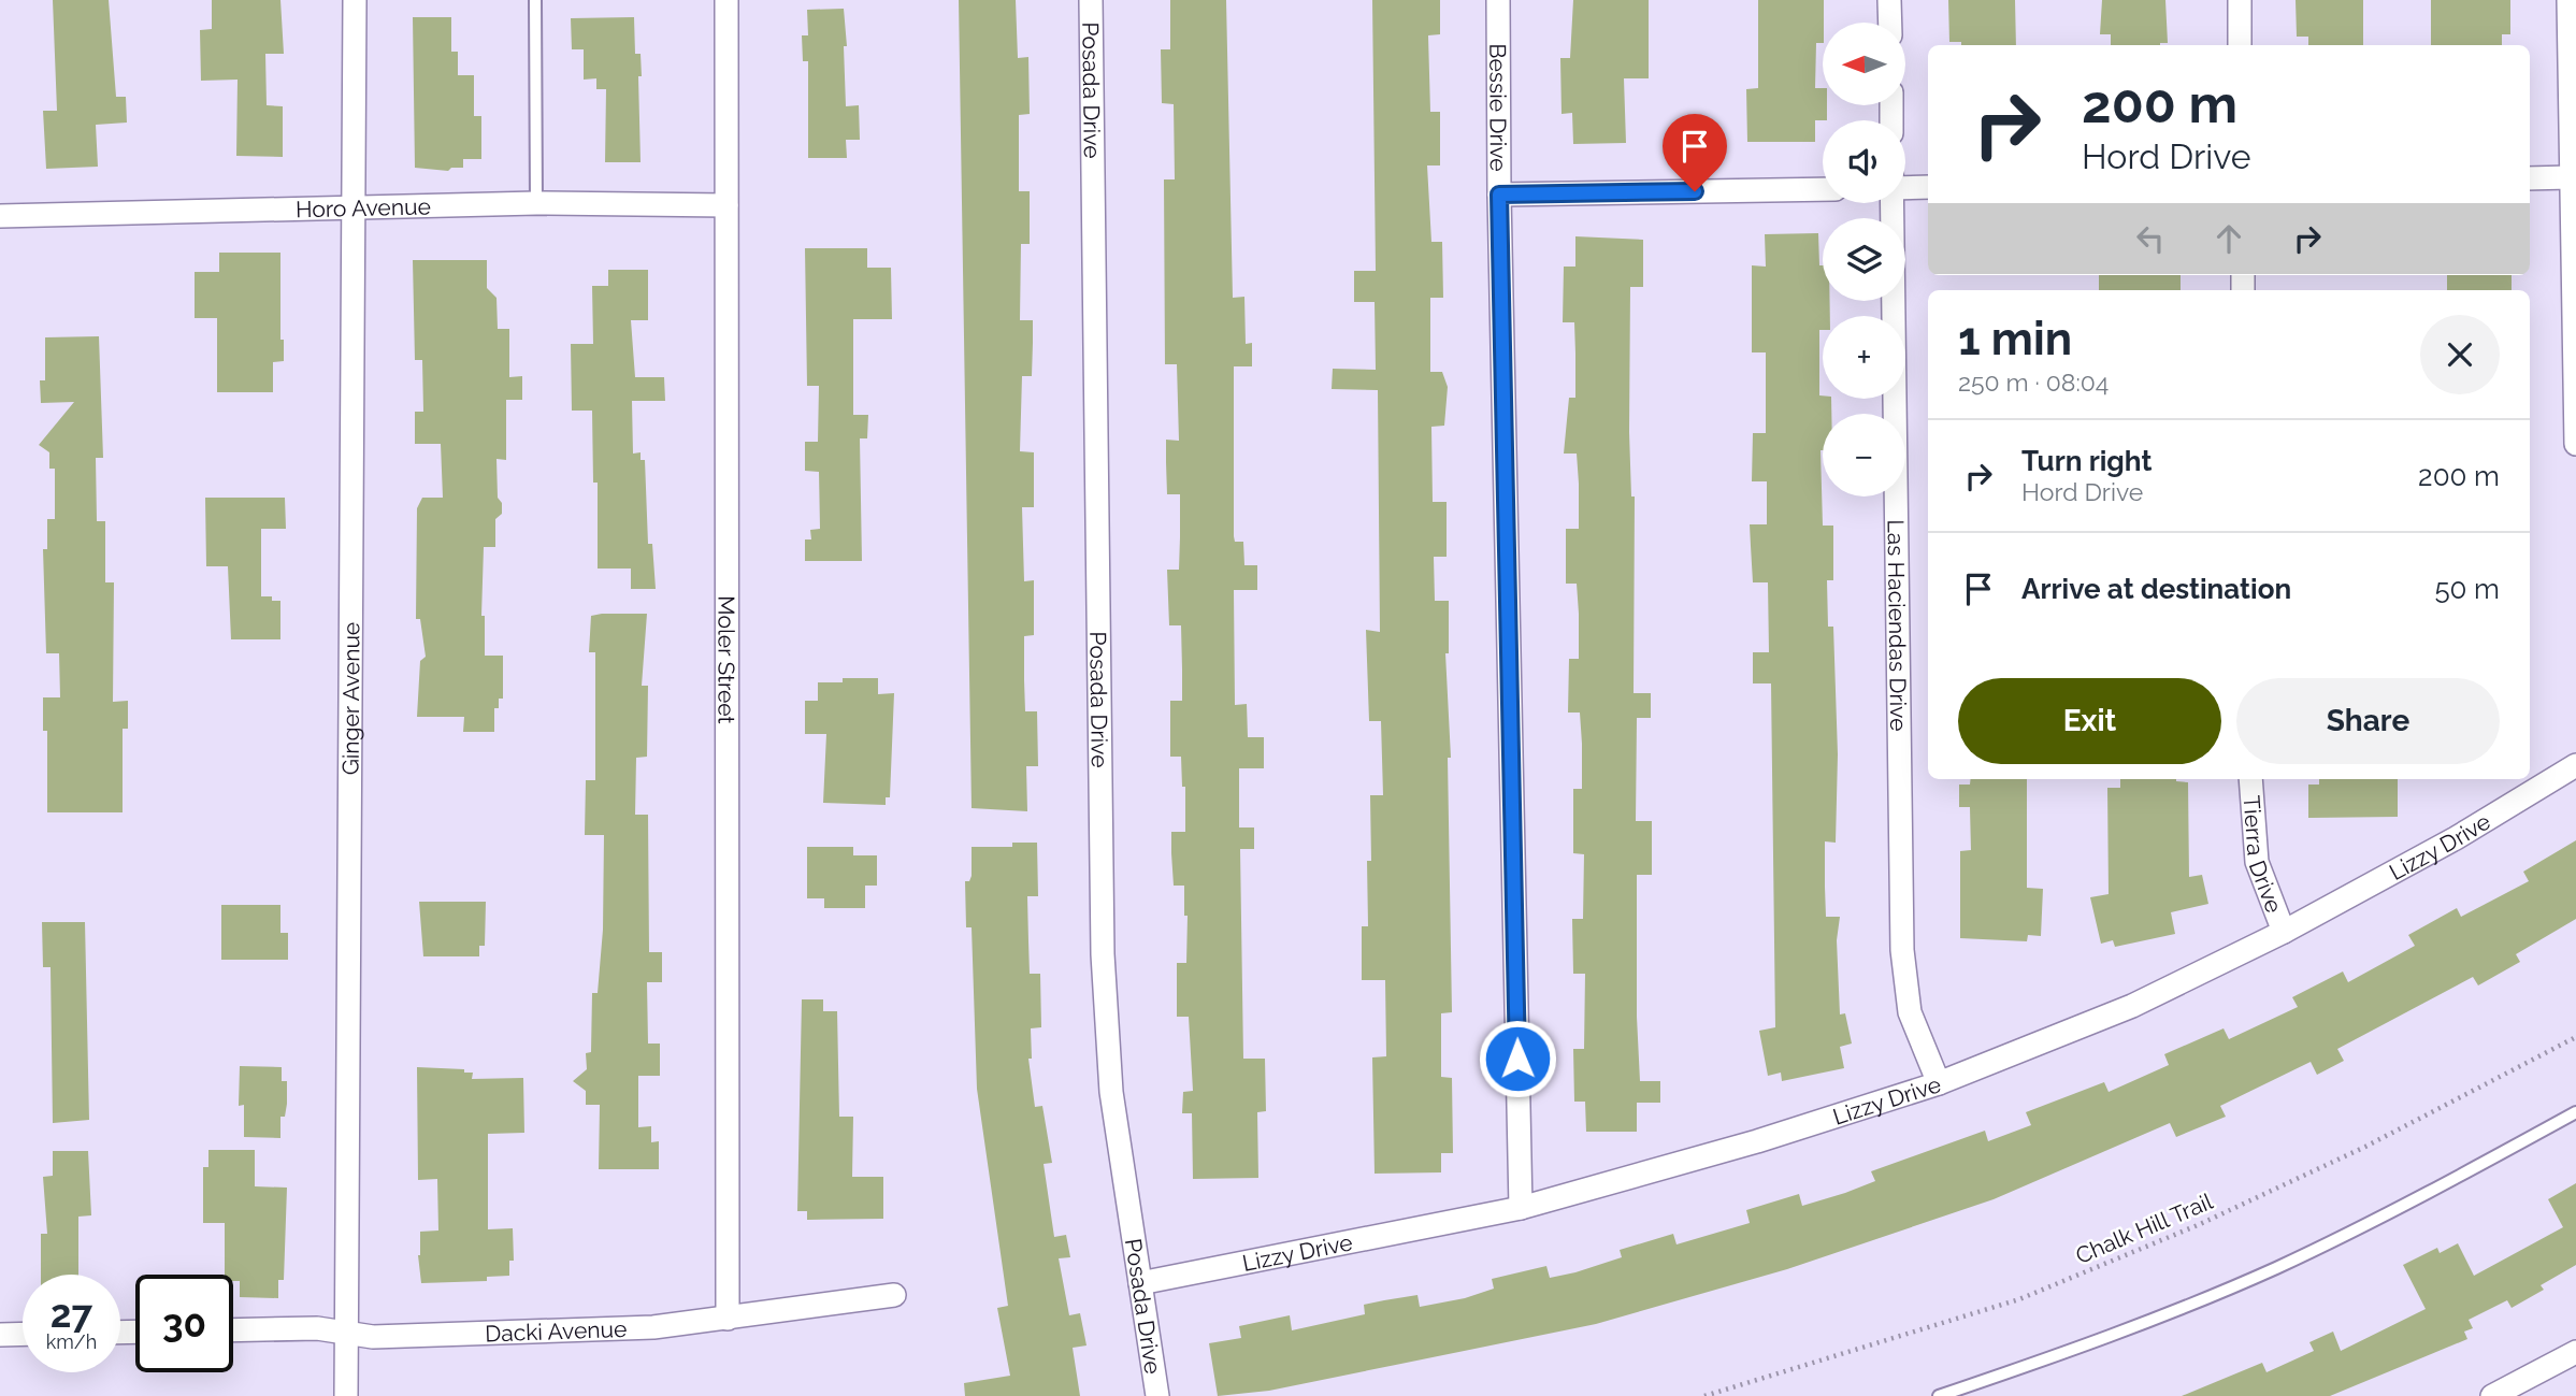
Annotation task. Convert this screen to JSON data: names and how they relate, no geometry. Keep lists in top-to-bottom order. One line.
{"streets":{"street":["Posada Drive","Bessie Drive","Horo Avenue","Las Haciendas Drive","Moler Street","Ginger Avenue","Lizzy Drive","Tierra Drive","Dacki Avenue"],"path":["Chalk Hill Trail"]},"crossings":[["Posada Drive","Lizzy Drive"],["Bessie Drive","Lizzy Drive"],["Horo Avenue","Moler Street"],["Horo Avenue","Ginger Avenue"],["Las Haciendas Drive","Lizzy Drive"],["Moler Street","Dacki Avenue"],["Ginger Avenue","Dacki Avenue"],["Lizzy Drive","Tierra Drive"]],"north":"left","page":{"map_buttons":["+","−"],"turn":["200 m","Hord Drive"],"heading":["1 min","250 m · 08:04"],"list":[{"name":"Turn right","note":"Hord Drive","value":"200 m"},{"name":"Arrive at destination","value":"50 m"}],"buttons":["Exit","Share"],"speed":"27 km/h","limit":"30"}}
